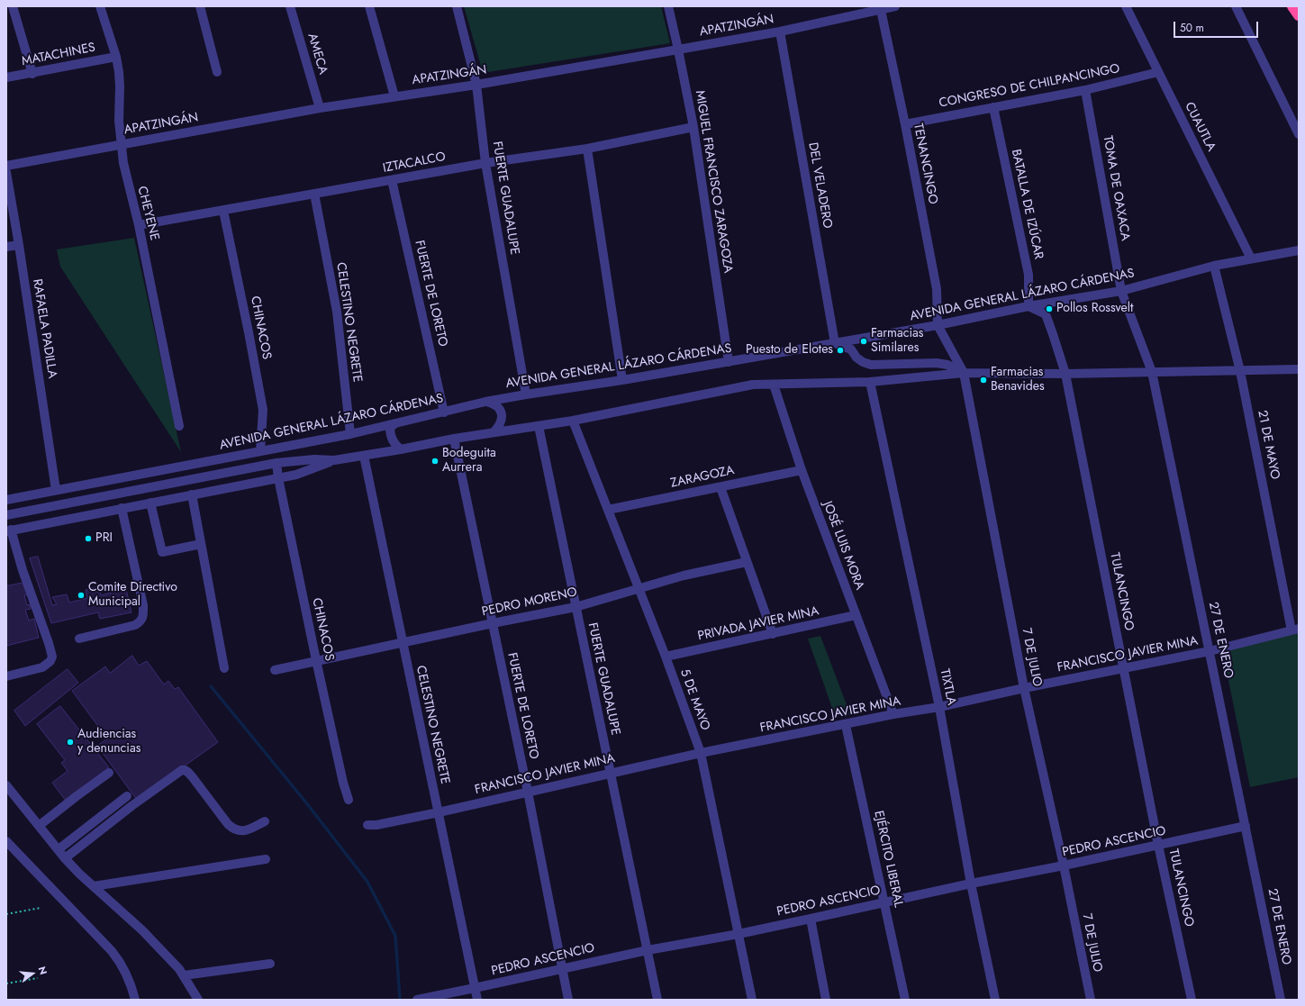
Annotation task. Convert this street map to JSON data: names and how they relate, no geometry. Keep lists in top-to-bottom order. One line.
{"streets":{"street":["APATZINGÁN","AMECA","MATACHINES","CONGRESO DE CHILPANCINGO","CUAUTLA","IZTACALCO","TENANCINGO","MIGUEL FRANCISCO ZARAGOZA","DEL VELADERO","TOMA DE OAXACA","FUERTE GUADALUPE","BATALLA DE IZÚCAR","CHEYENE","FUERTE DE LORETO","AVENIDA GENERAL LÁZARO CÁRDENAS","CELESTINO NEGRETE","CHINACOS","RAFAELA PADILLA","21 DE MAYO","ZARAGOZA","JOSÉ LUIS MORA","TULANCINGO","PEDRO MORENO","PRIVADA JAVIER MINA","27 DE ENERO","FRANCISCO JAVIER MINA","7 DE JULIO","TIXTLA","5 DE MAYO","PEDRO ASCENCIO","EJÉRCITO LIBERAL"]},"crossings":[["APATZINGÁN","AMECA"],["APATZINGÁN","TENANCINGO"],["APATZINGÁN","MIGUEL FRANCISCO ZARAGOZA"],["APATZINGÁN","DEL VELADERO"],["APATZINGÁN","FUERTE GUADALUPE"],["APATZINGÁN","CHEYENE"],["MATACHINES","CHEYENE"],["CONGRESO DE CHILPANCINGO","CUAUTLA"],["CONGRESO DE CHILPANCINGO","TENANCINGO"],["CONGRESO DE CHILPANCINGO","TOMA DE OAXACA"],["CONGRESO DE CHILPANCINGO","BATALLA DE IZÚCAR"],["CUAUTLA","AVENIDA GENERAL LÁZARO CÁRDENAS"],["IZTACALCO","MIGUEL FRANCISCO ZARAGOZA"],["IZTACALCO","FUERTE GUADALUPE"],["IZTACALCO","CHEYENE"],["IZTACALCO","FUERTE DE LORETO"],["IZTACALCO","CELESTINO NEGRETE"],["IZTACALCO","CHINACOS"],["TENANCINGO","AVENIDA GENERAL LÁZARO CÁRDENAS"],["TENANCINGO","7 DE JULIO"],["MIGUEL FRANCISCO ZARAGOZA","AVENIDA GENERAL LÁZARO CÁRDENAS"],["DEL VELADERO","AVENIDA GENERAL LÁZARO CÁRDENAS"],["TOMA DE OAXACA","AVENIDA GENERAL LÁZARO CÁRDENAS"],["TOMA DE OAXACA","27 DE ENERO"],["FUERTE GUADALUPE","AVENIDA GENERAL LÁZARO CÁRDENAS"],["FUERTE GUADALUPE","PEDRO MORENO"],["FUERTE GUADALUPE","FRANCISCO JAVIER MINA"],["FUERTE GUADALUPE","PEDRO ASCENCIO"],["BATALLA DE IZÚCAR","AVENIDA GENERAL LÁZARO CÁRDENAS"],["BATALLA DE IZÚCAR","TULANCINGO"],["FUERTE DE LORETO","AVENIDA GENERAL LÁZARO CÁRDENAS"],["FUERTE DE LORETO","PEDRO MORENO"],["FUERTE DE LORETO","FRANCISCO JAVIER MINA"],["FUERTE DE LORETO","PEDRO ASCENCIO"],["AVENIDA GENERAL LÁZARO CÁRDENAS","CELESTINO NEGRETE"],["AVENIDA GENERAL LÁZARO CÁRDENAS","CHINACOS"],["AVENIDA GENERAL LÁZARO CÁRDENAS","RAFAELA PADILLA"],["AVENIDA GENERAL LÁZARO CÁRDENAS","21 DE MAYO"],["AVENIDA GENERAL LÁZARO CÁRDENAS","TULANCINGO"],["AVENIDA GENERAL LÁZARO CÁRDENAS","27 DE ENERO"],["AVENIDA GENERAL LÁZARO CÁRDENAS","7 DE JULIO"],["CELESTINO NEGRETE","PEDRO MORENO"],["CELESTINO NEGRETE","FRANCISCO JAVIER MINA"],["CELESTINO NEGRETE","PEDRO ASCENCIO"],["CHINACOS","PEDRO MORENO"],["21 DE MAYO","FRANCISCO JAVIER MINA"],["ZARAGOZA","JOSÉ LUIS MORA"],["ZARAGOZA","5 DE MAYO"],["JOSÉ LUIS MORA","PRIVADA JAVIER MINA"],["JOSÉ LUIS MORA","FRANCISCO JAVIER MINA"],["TULANCINGO","FRANCISCO JAVIER MINA"],["TULANCINGO","PEDRO ASCENCIO"],["PEDRO MORENO","5 DE MAYO"],["PRIVADA JAVIER MINA","5 DE MAYO"],["27 DE ENERO","FRANCISCO JAVIER MINA"],["27 DE ENERO","PEDRO ASCENCIO"],["FRANCISCO JAVIER MINA","7 DE JULIO"],["FRANCISCO JAVIER MINA","TIXTLA"],["FRANCISCO JAVIER MINA","5 DE MAYO"],["FRANCISCO JAVIER MINA","EJÉRCITO LIBERAL"],["7 DE JULIO","PEDRO ASCENCIO"],["TIXTLA","PEDRO ASCENCIO"],["5 DE MAYO","PEDRO ASCENCIO"],["PEDRO ASCENCIO","EJÉRCITO LIBERAL"]],"places":["Pollos Rossvelt","Farmacias Similares","Puesto de Elotes","Farmacias Benavides","Bodeguita Aurrera","PRI","Comite Directivo Municipal","Audiencias y denuncias"],"scale_bar":"50 m","north":"right"}
